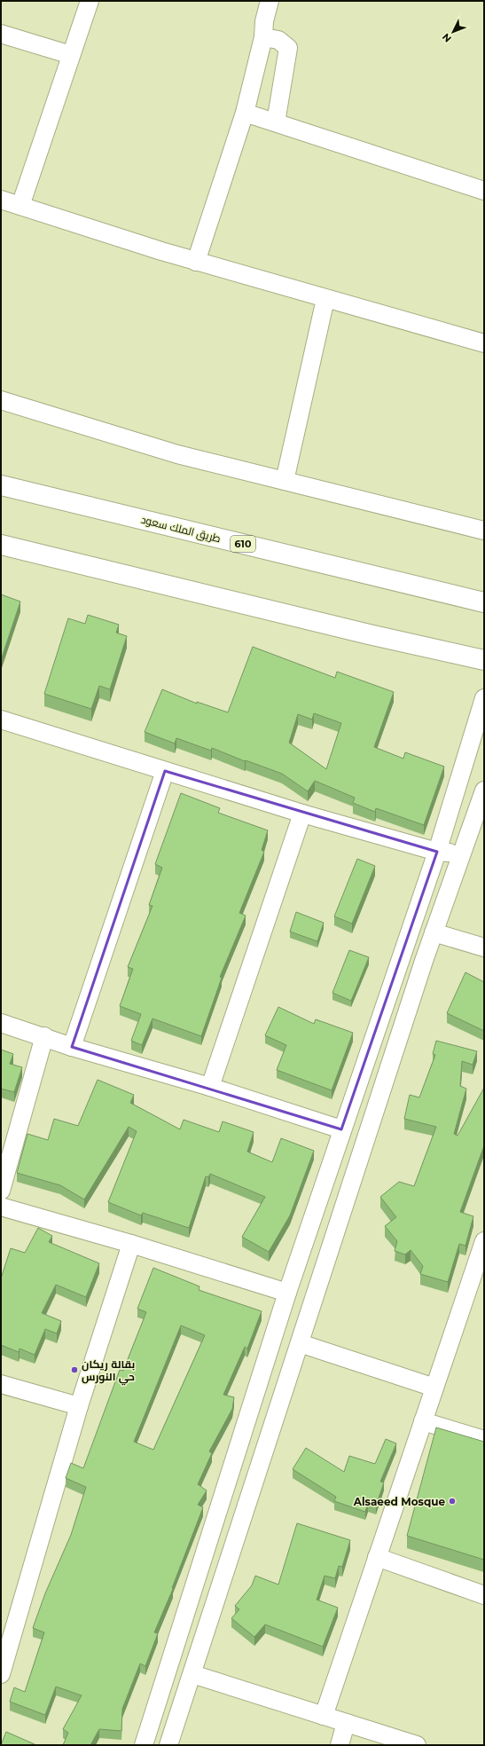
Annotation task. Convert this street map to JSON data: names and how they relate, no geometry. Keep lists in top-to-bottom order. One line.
{"streets":{"main road":["طريق الملك سعود","610"]},"places":["بقالة ريكان حي النورس","Alsaeed Mosque"],"north":"bottom left"}
